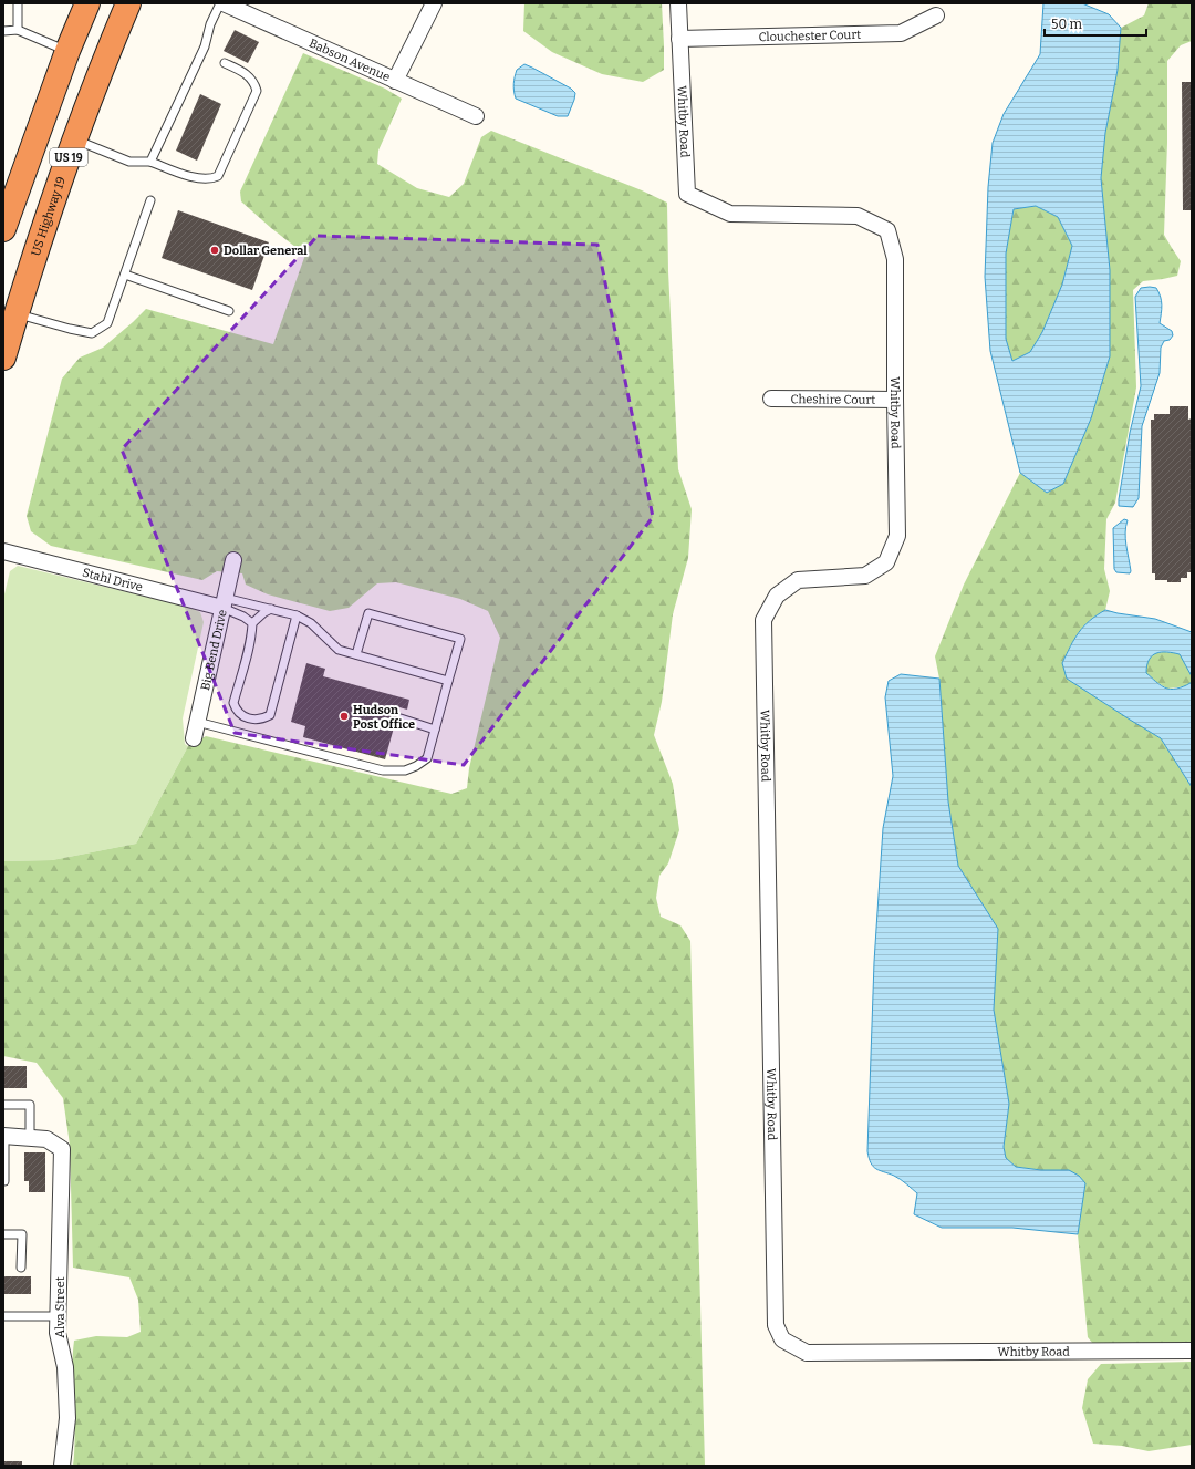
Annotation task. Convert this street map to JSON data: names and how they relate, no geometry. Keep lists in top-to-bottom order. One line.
{"streets":{"highway":["US 19","US Highway 19"],"street":["Clouchester Court","Babson Avenue","Whitby Road","Cheshire Court","Stahl Drive","Big Bend Drive","Alva Street"]},"crossings":[["Clouchester Court","Whitby Road"],["Whitby Road","Cheshire Court"],["Stahl Drive","Big Bend Drive"]],"places":["Dollar General","Hudson Post Office"],"scale_bar":"50 m"}
